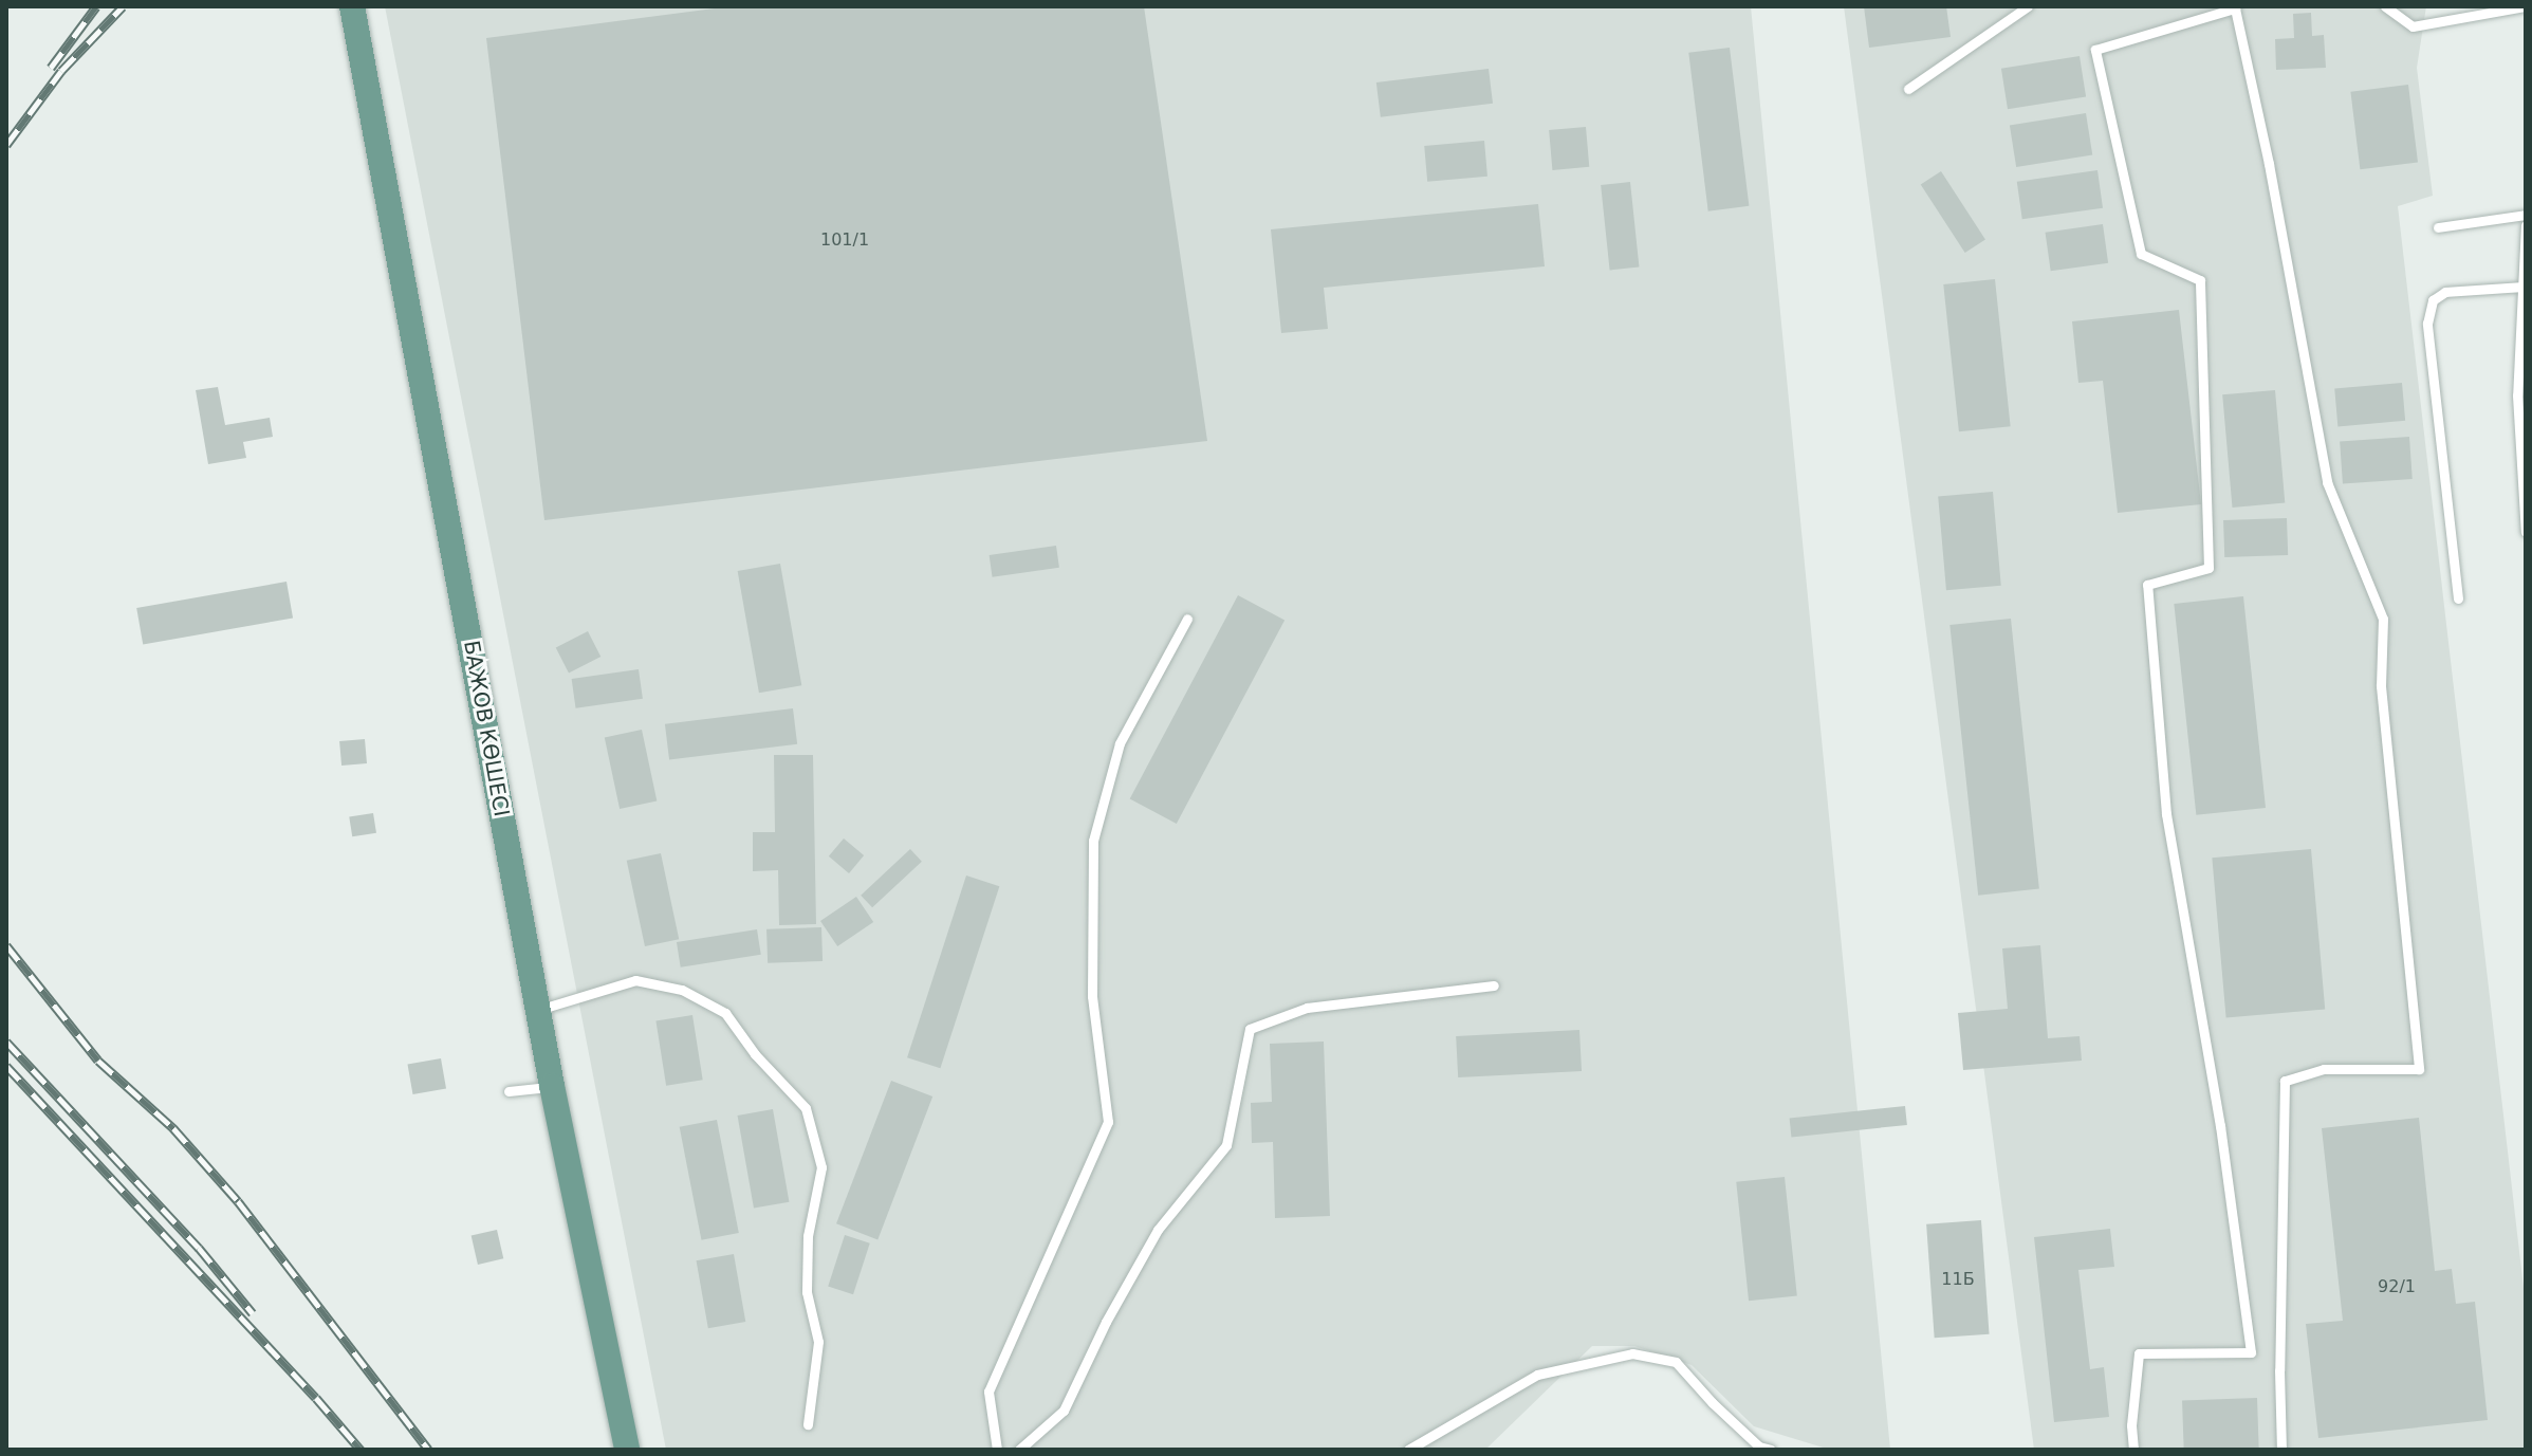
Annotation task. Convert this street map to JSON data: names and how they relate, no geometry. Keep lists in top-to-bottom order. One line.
{"streets":{"main road":["БАЖОВ КӨШЕСІ"]},"house_numbers":["101/1","11Б","92/1"]}
